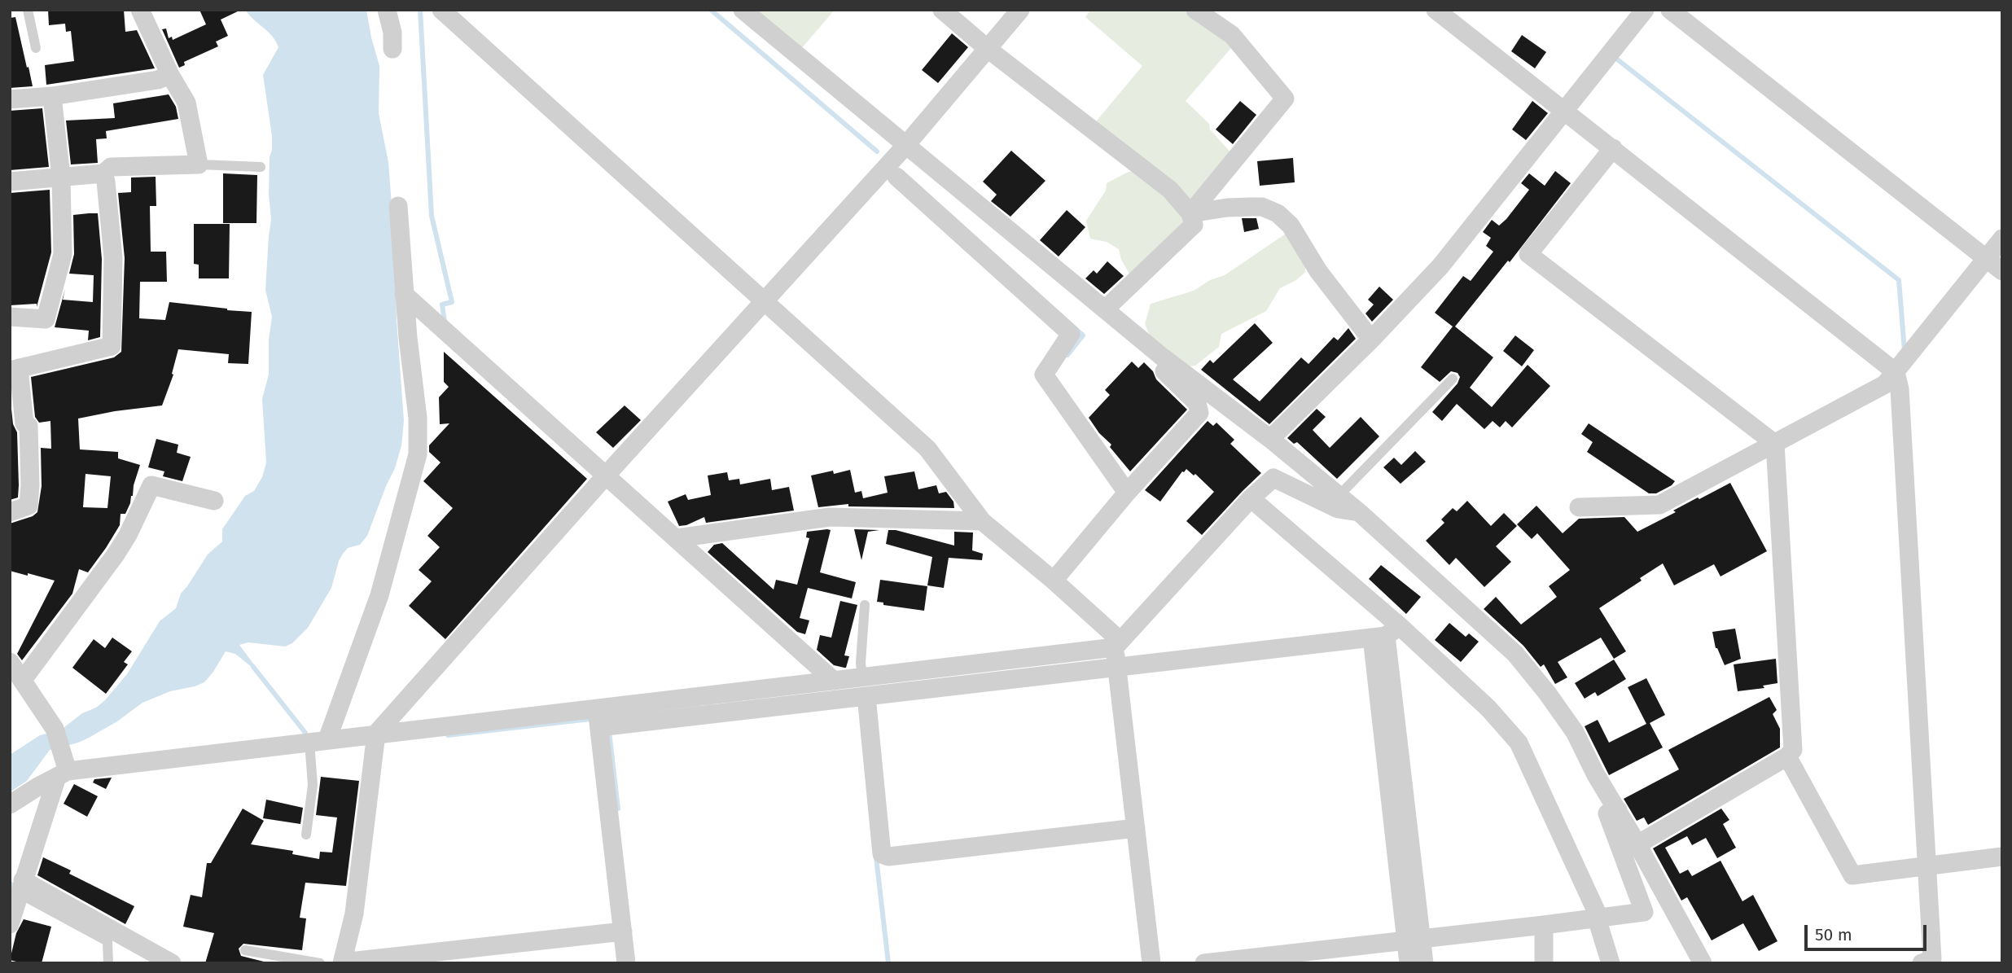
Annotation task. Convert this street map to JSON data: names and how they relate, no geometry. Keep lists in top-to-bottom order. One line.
{"scale_bar":"50 m"}
